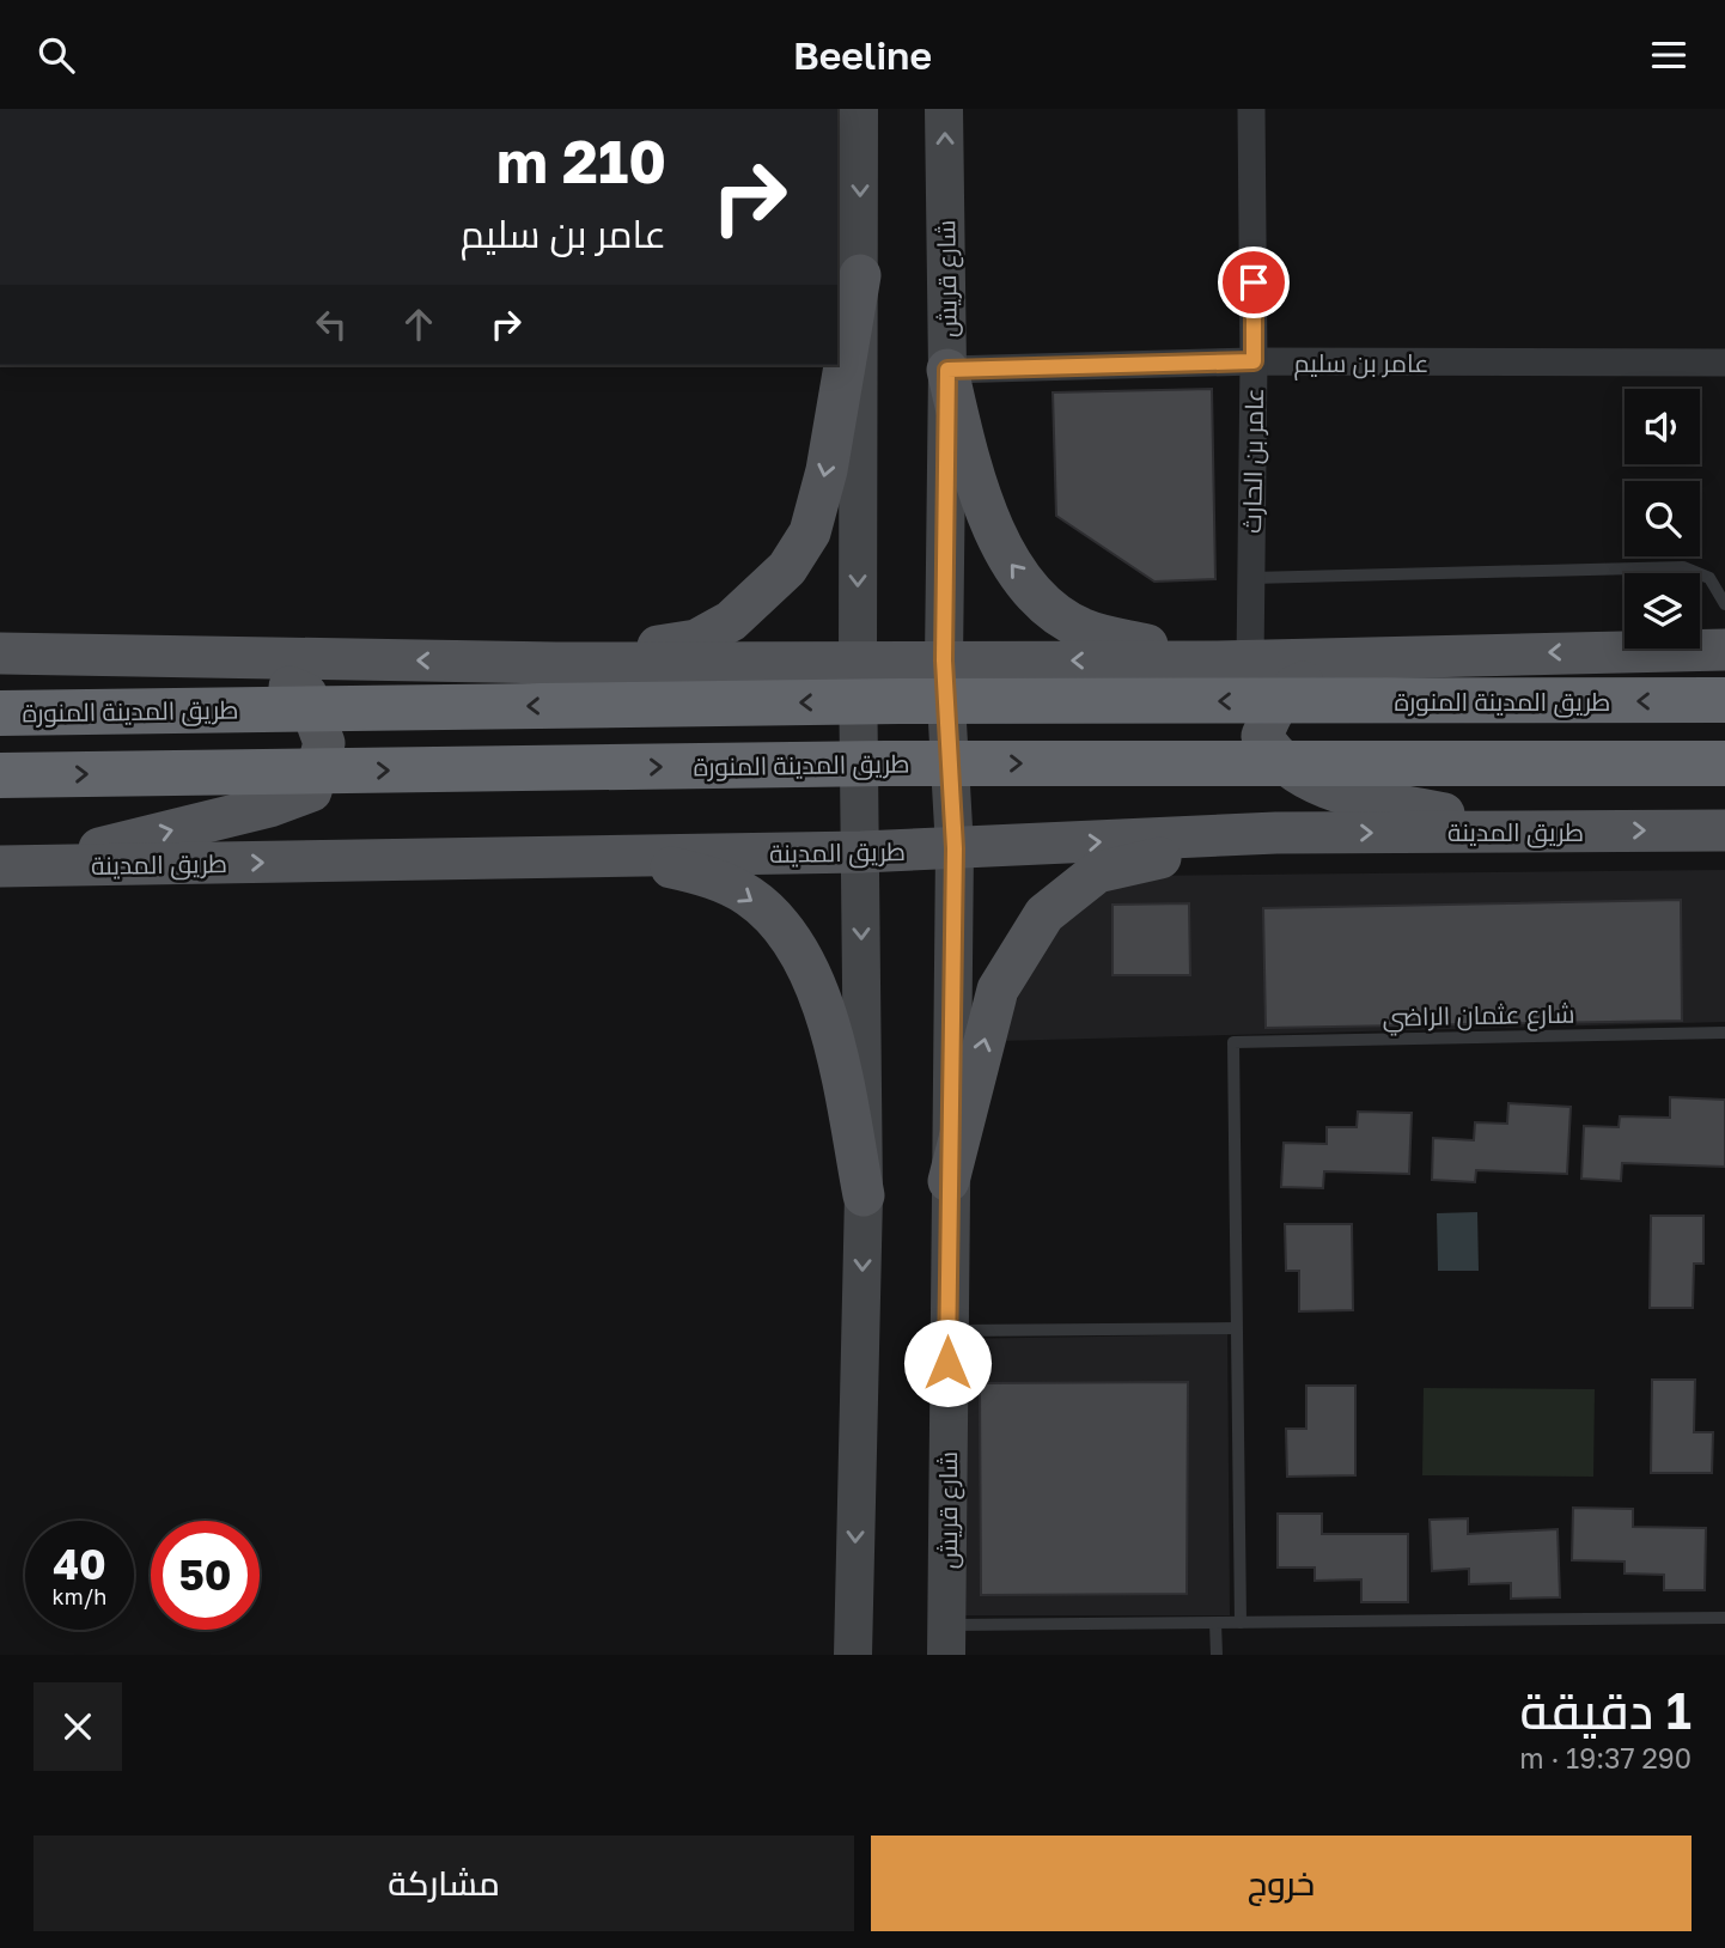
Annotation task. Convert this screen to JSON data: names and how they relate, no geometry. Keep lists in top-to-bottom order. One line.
{"streets":{"highway":["طريق المدينة المنورة"],"main road":["شارع قريش","طريق المدينة"],"street":["عامر بن سليم","عامر بن الحارث"],"lane":["شارع عثمان الراضي"]},"crossings":[["شارع قريش","عامر بن سليم"],["شارع قريش","طريق المدينة"],["عامر بن سليم","عامر بن الحارث"],["طريق المدينة المنورة","طريق المدينة"]],"page":{"header":"Beeline","turn":["210 m","عامر بن سليم"],"speed":"40 km/h","limit":"50","heading":["1 دقيقة","290 m · 19:37"],"buttons":["خروج","مشاركة"]}}
